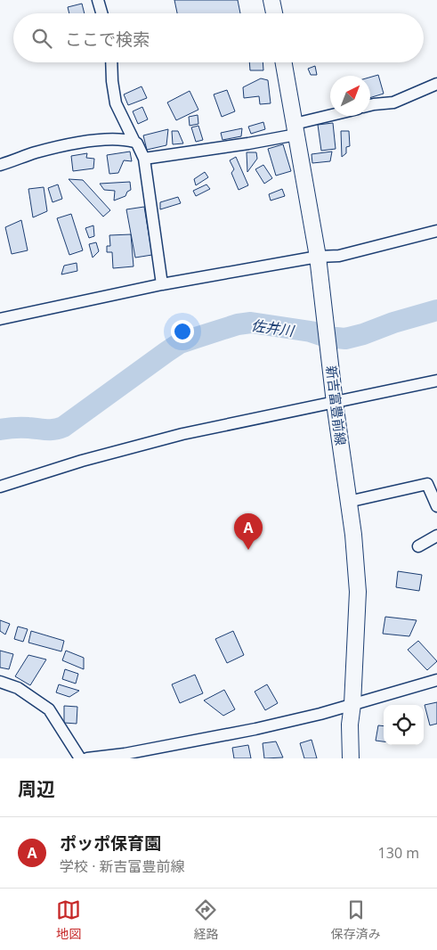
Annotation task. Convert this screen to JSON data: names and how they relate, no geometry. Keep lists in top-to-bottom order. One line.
{"streets":{"main road":["新吉富豊前線"]},"water":["佐井川"],"north":"top right","page":{"search":"ここで検索","pins":"A","heading":"周辺","list":[{"mark":"A","name":"ポッポ保育園","note":"学校 · 新吉富豊前線","value":"130 m"}],"nav":["地図","経路","保存済み"]}}
